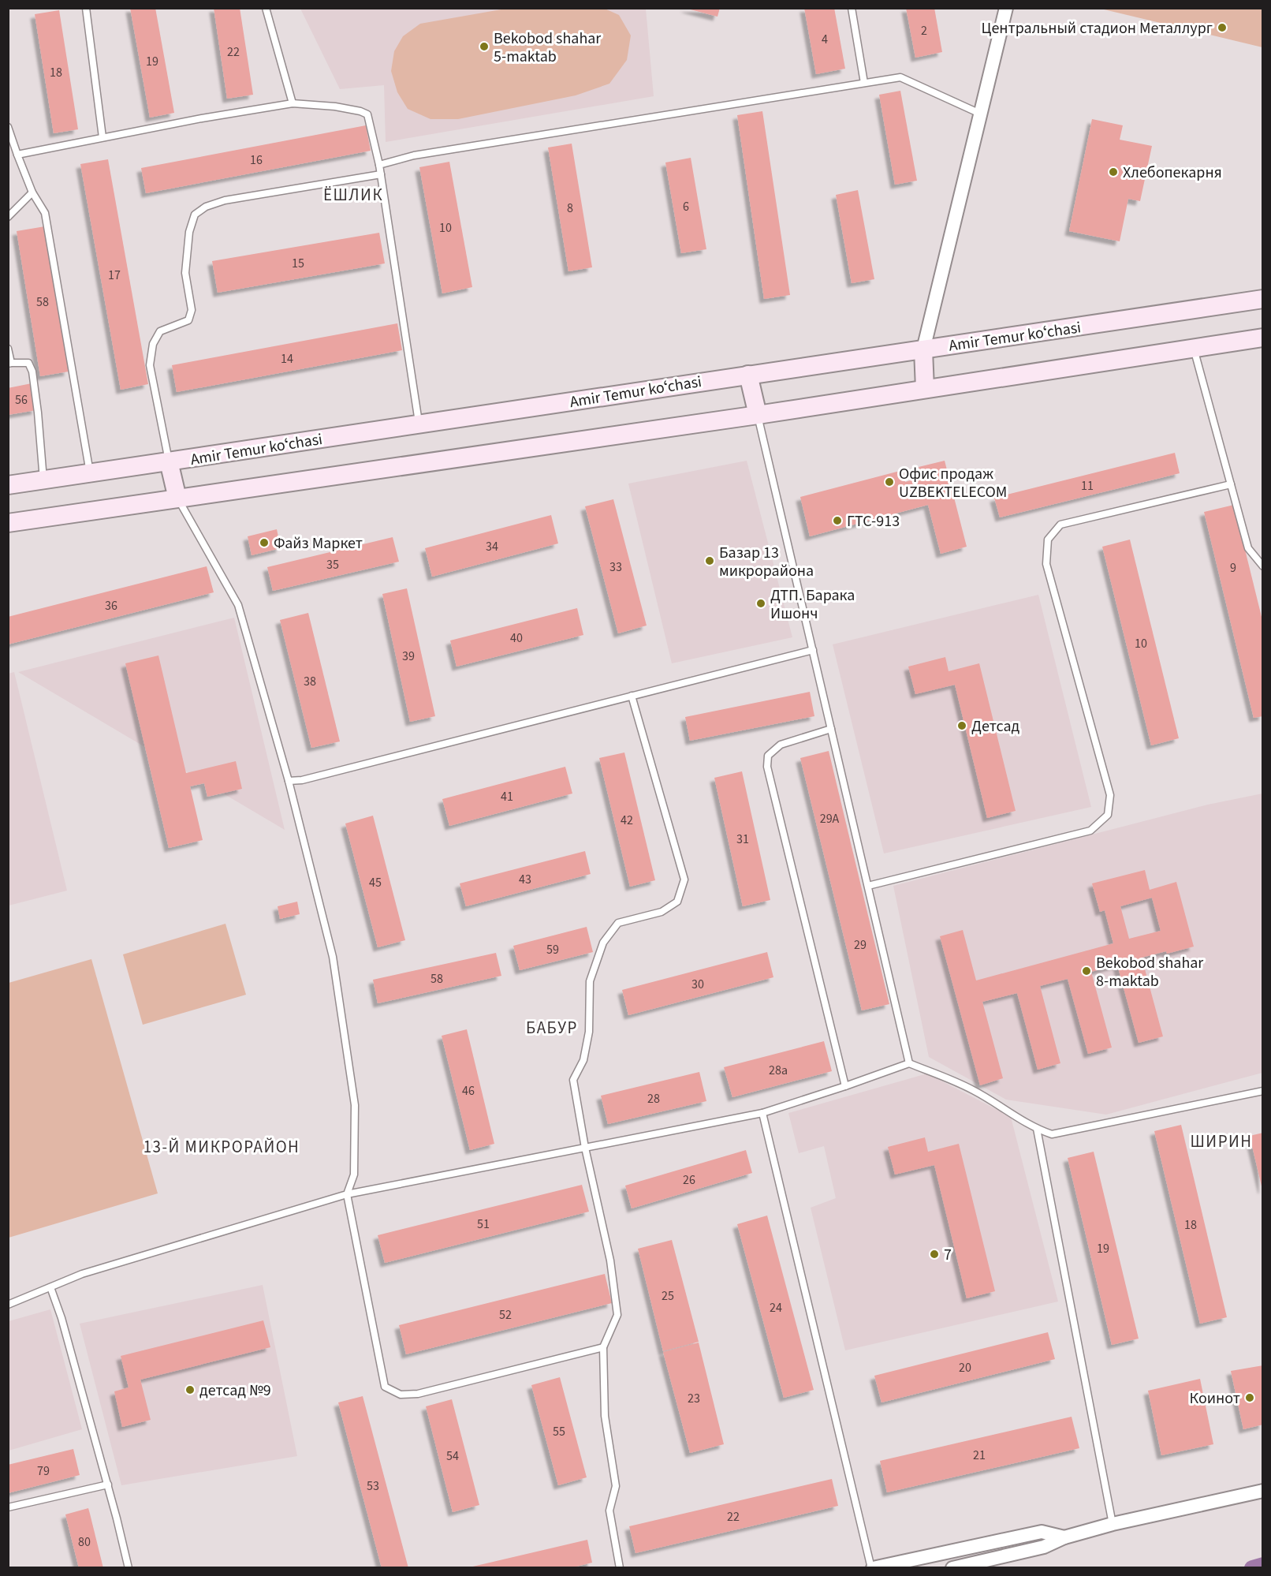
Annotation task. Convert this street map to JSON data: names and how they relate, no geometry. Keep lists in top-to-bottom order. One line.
{"streets":{"street":["Amir Temur koʻchasi"]},"districts":["ЁШЛИК","БАБУР","ШИРИН","13-Й МИКРОРАЙОН"],"places":["Центральный стадион Металлург","Bekobod shahar 5-maktab","Хлебопекарня","Офис продаж UZBEKTELECOM","ГТС-913","Файз Маркет","Базар 13 микрорайона","ДТП. Барака Ишонч","Детсад","Bekobod shahar 8-maktab","7","детсад №9","Коинот"],"house_numbers":["2","4","22","19","18","16","6","8","10","15","17","58","14","56","11","34","35","33","9","36","40","10","39","38","41","29A","42","31","43","45","29","59","58","30","28а","46","28","26","51","18","19","25","24","52","20","23","55","21","54","79","53","22","80"]}
